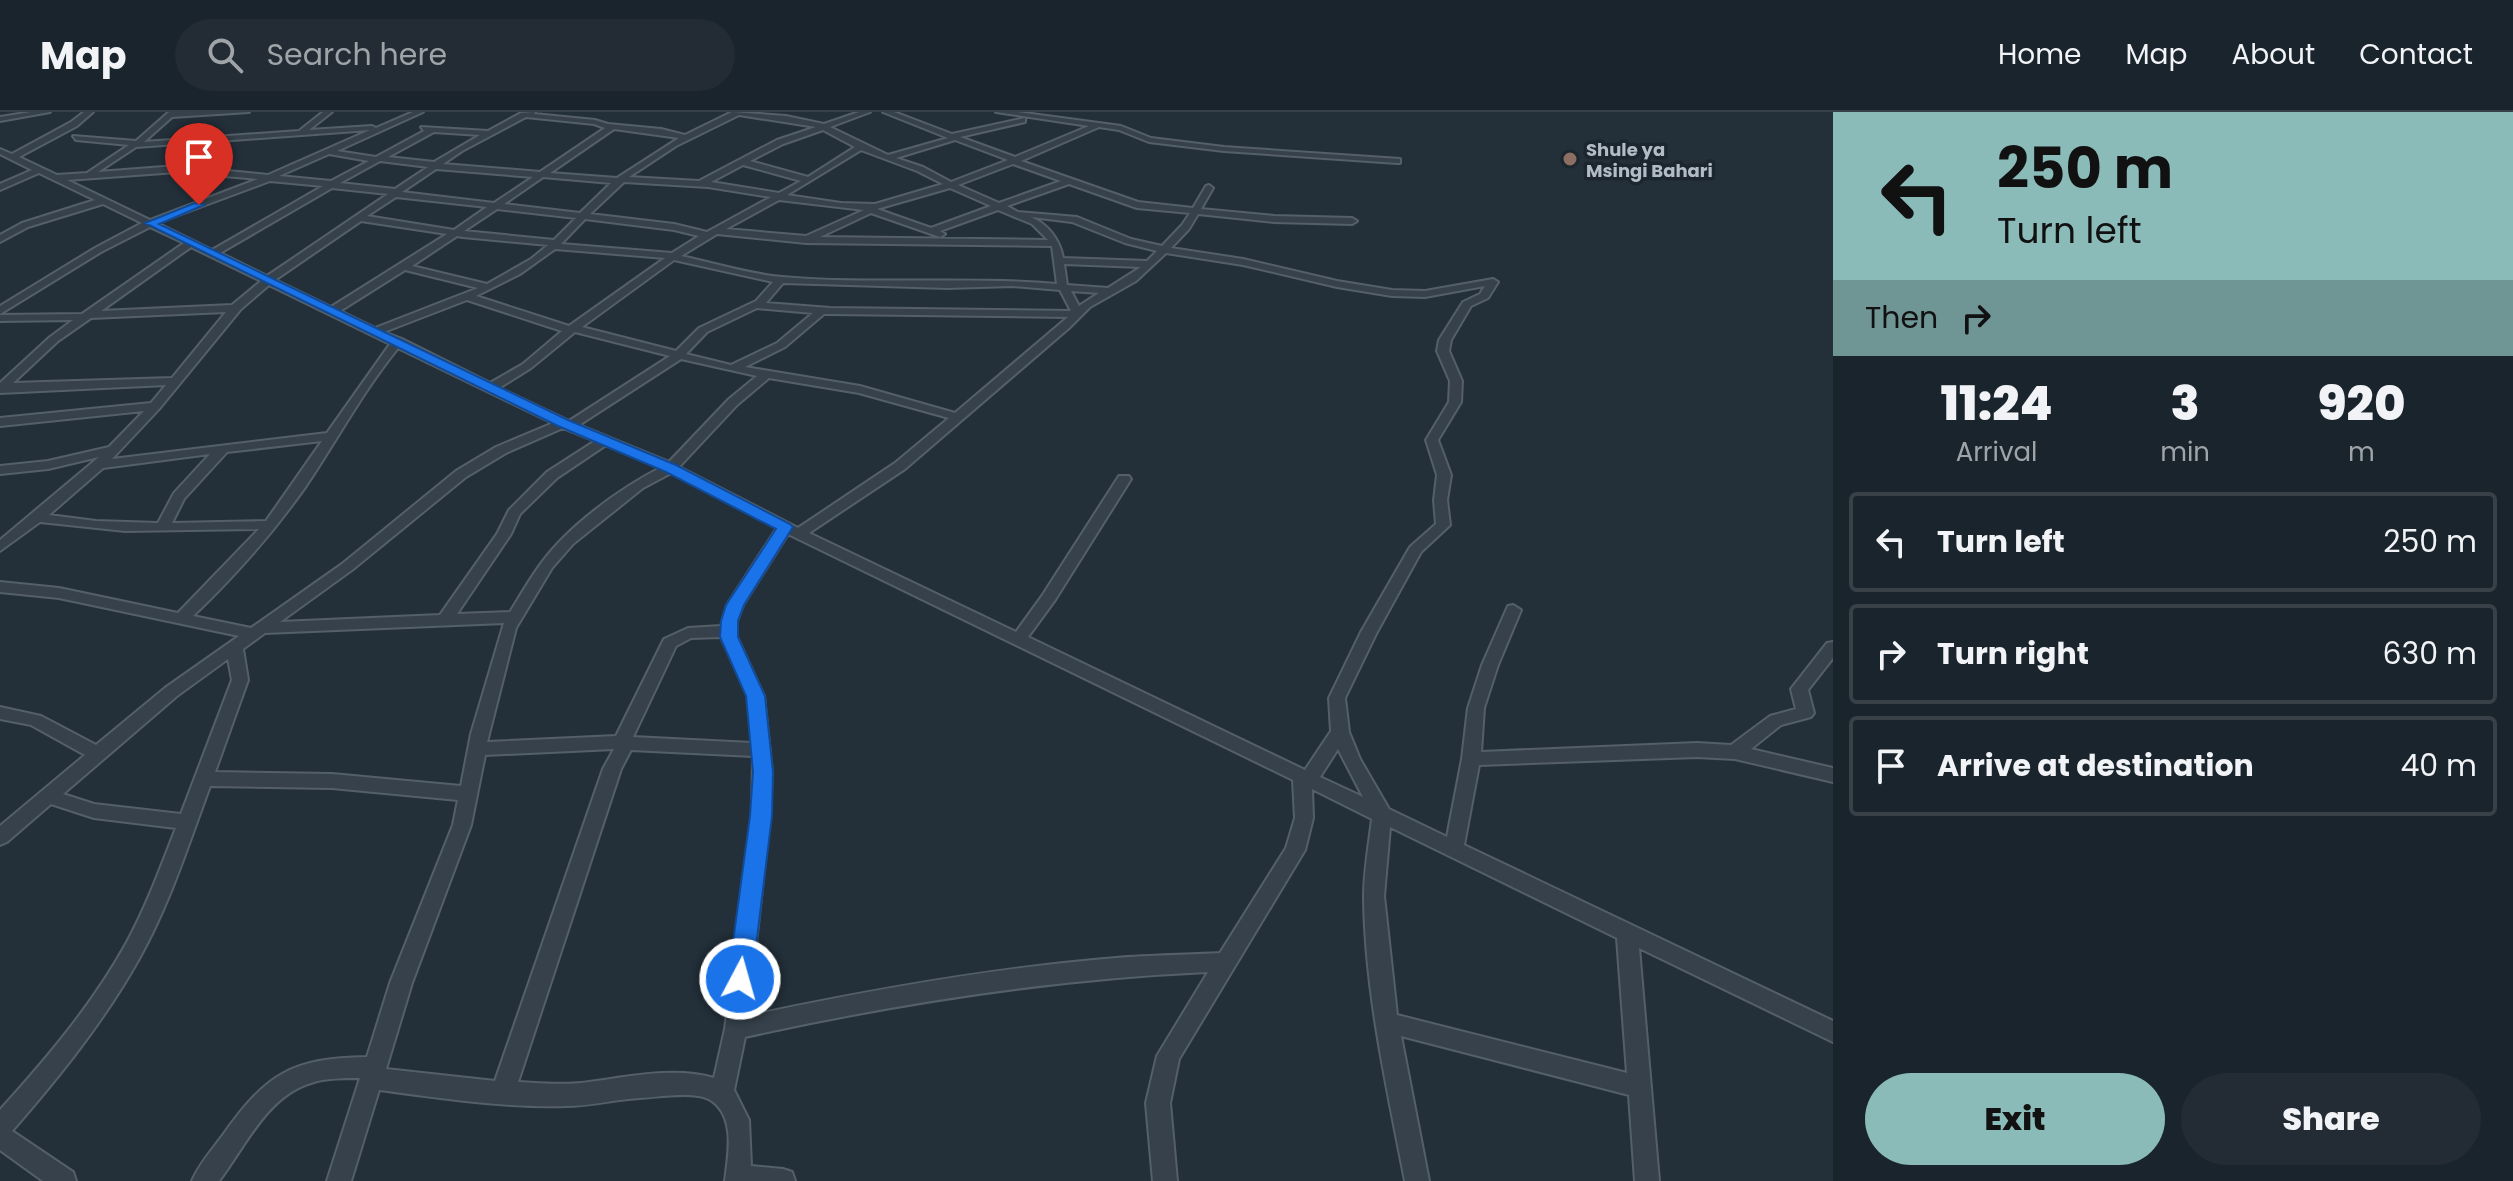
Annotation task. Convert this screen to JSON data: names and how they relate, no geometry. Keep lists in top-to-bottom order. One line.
{"places":["Shule ya Msingi Bahari"],"page":{"header":"Map","search":"Search here","nav":["Home","Map","About","Contact"],"turn":["250 m","Turn left"],"then":"Then","eta":["11:24","Arrival","3","min","920","m"],"list":[{"name":"Turn left","value":"250 m"},{"name":"Turn right","value":"630 m"},{"name":"Arrive at destination","value":"40 m"}],"buttons":["Exit","Share"]}}
